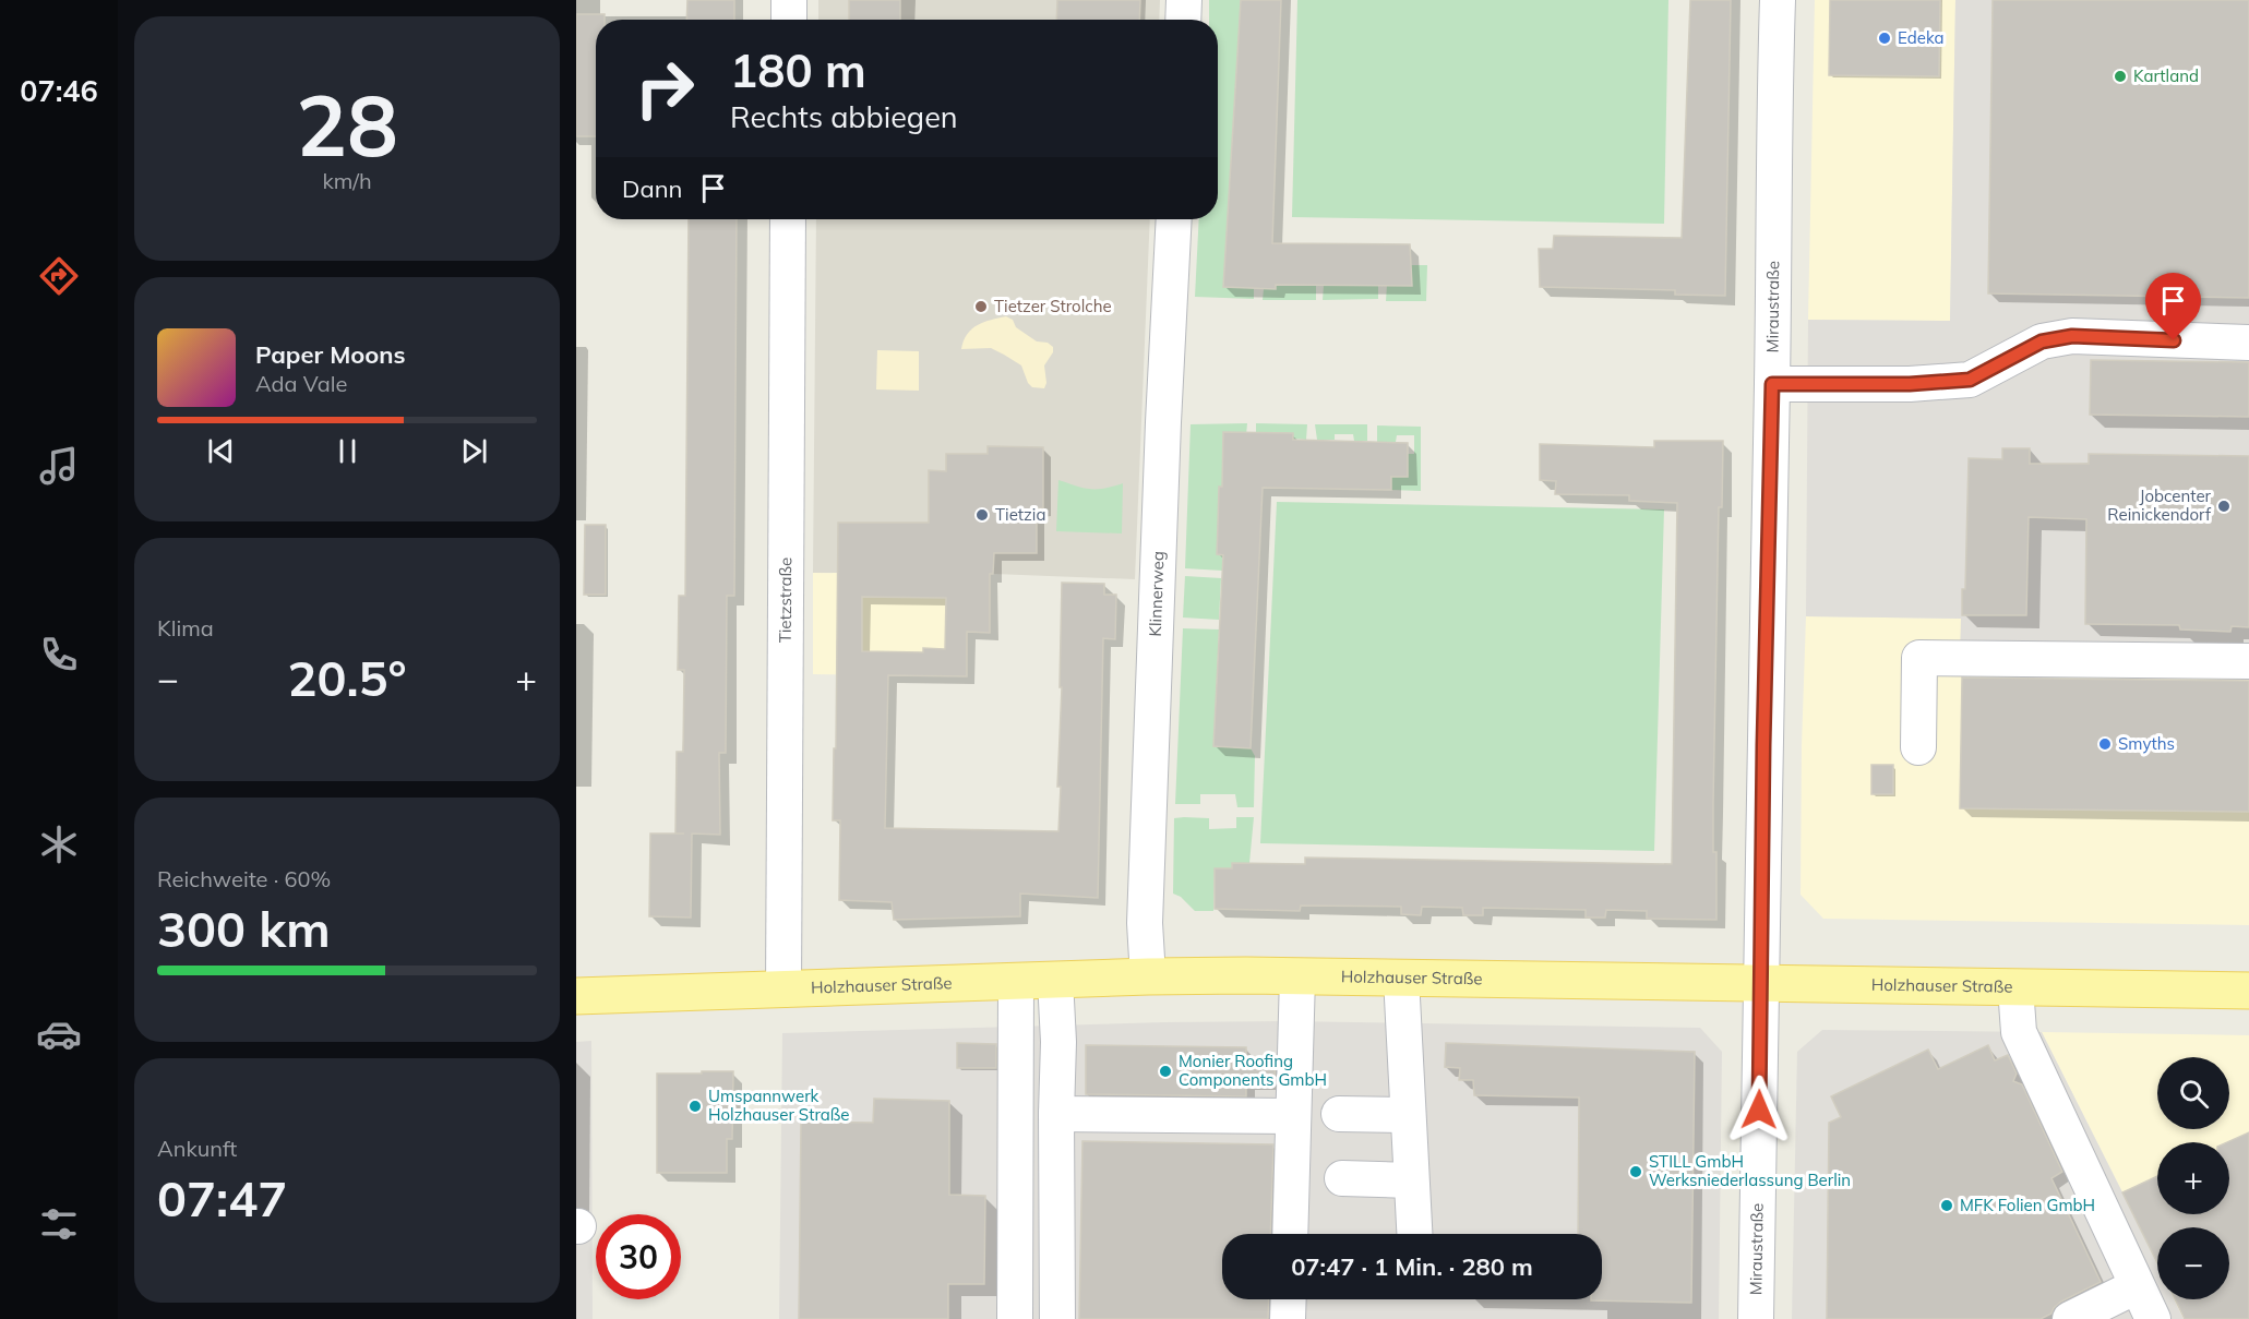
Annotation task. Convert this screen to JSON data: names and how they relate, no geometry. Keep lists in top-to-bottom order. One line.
{"streets":{"main road":["Holzhauser Straße"],"street":["Miraustraße","Klinnerweg","Tietzstraße"]},"crossings":[["Miraustraße","Holzhauser Straße"],["Klinnerweg","Holzhauser Straße"],["Tietzstraße","Holzhauser Straße"]],"places":["Edeka","Kartland","Tietzer Strolche","Jobcenter Reinickendorf","Tietzia","Smyths","Monier Roofing Components GmbH","Umspannwerk Holzhauser Straße","STILL GmbH Werksniederlassung Berlin","MFK Folien GmbH"],"page":{"tabs":"07:46","tile":[["28","km/h"],"Klima",["Reichweite · 60%","300 km"],["Ankunft","07:47"]],"turn":["180 m","Rechts abbiegen"],"then":"Dann","song":["Paper Moons","Ada Vale"],"heat":["−","20.5°","+"],"map_buttons":["+","−"],"limit":"30","trip":"07:47 · 1 Min. · 280 m"}}
